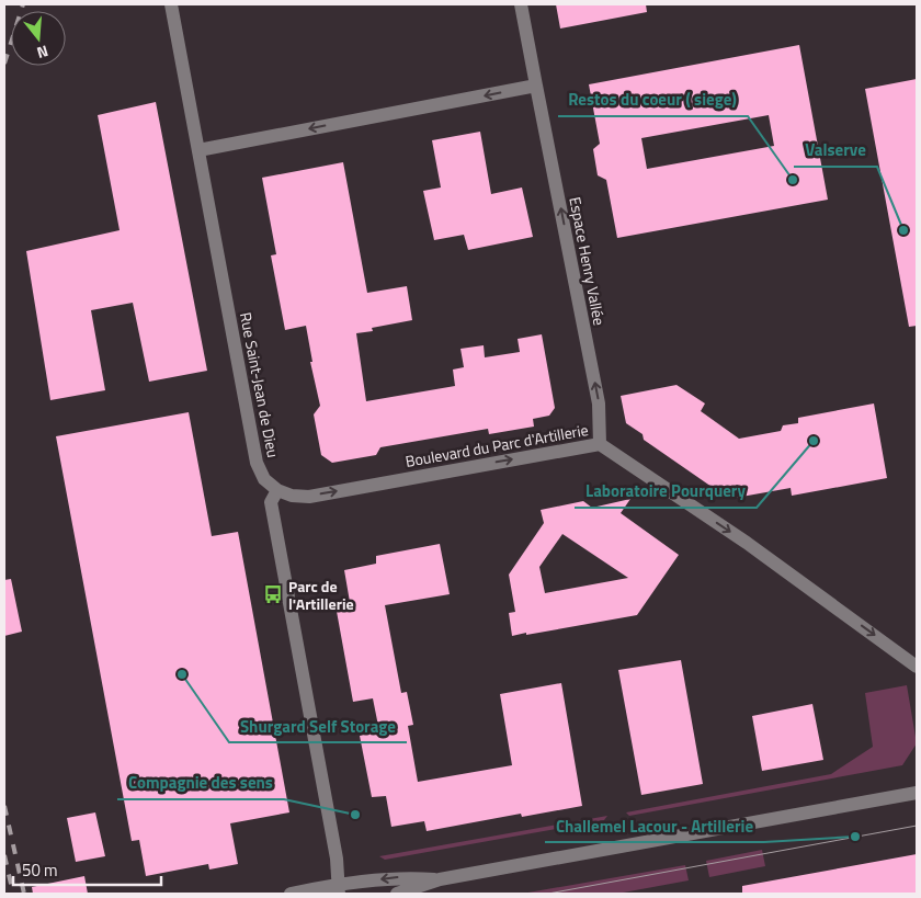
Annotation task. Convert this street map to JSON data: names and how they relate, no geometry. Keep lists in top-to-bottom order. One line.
{"streets":{"street":["Espace Henry Vallée","Rue Saint-Jean de Dieu","Boulevard du Parc d'Artillerie"]},"crossings":[["Espace Henry Vallée","Boulevard du Parc d'Artillerie"],["Rue Saint-Jean de Dieu","Boulevard du Parc d'Artillerie"]],"one_way":["Espace Henry Vallée","Boulevard du Parc d'Artillerie"],"places":{"other":["Restos du coeur ( siege)","Valserve","Laboratoire Pourquery","Shurgard Self Storage","Compagnie des sens","Challemel Lacour - Artillerie"],"bus stop":["Parc de l'Artillerie"]},"scale_bar":"50 m","north":"bottom"}
